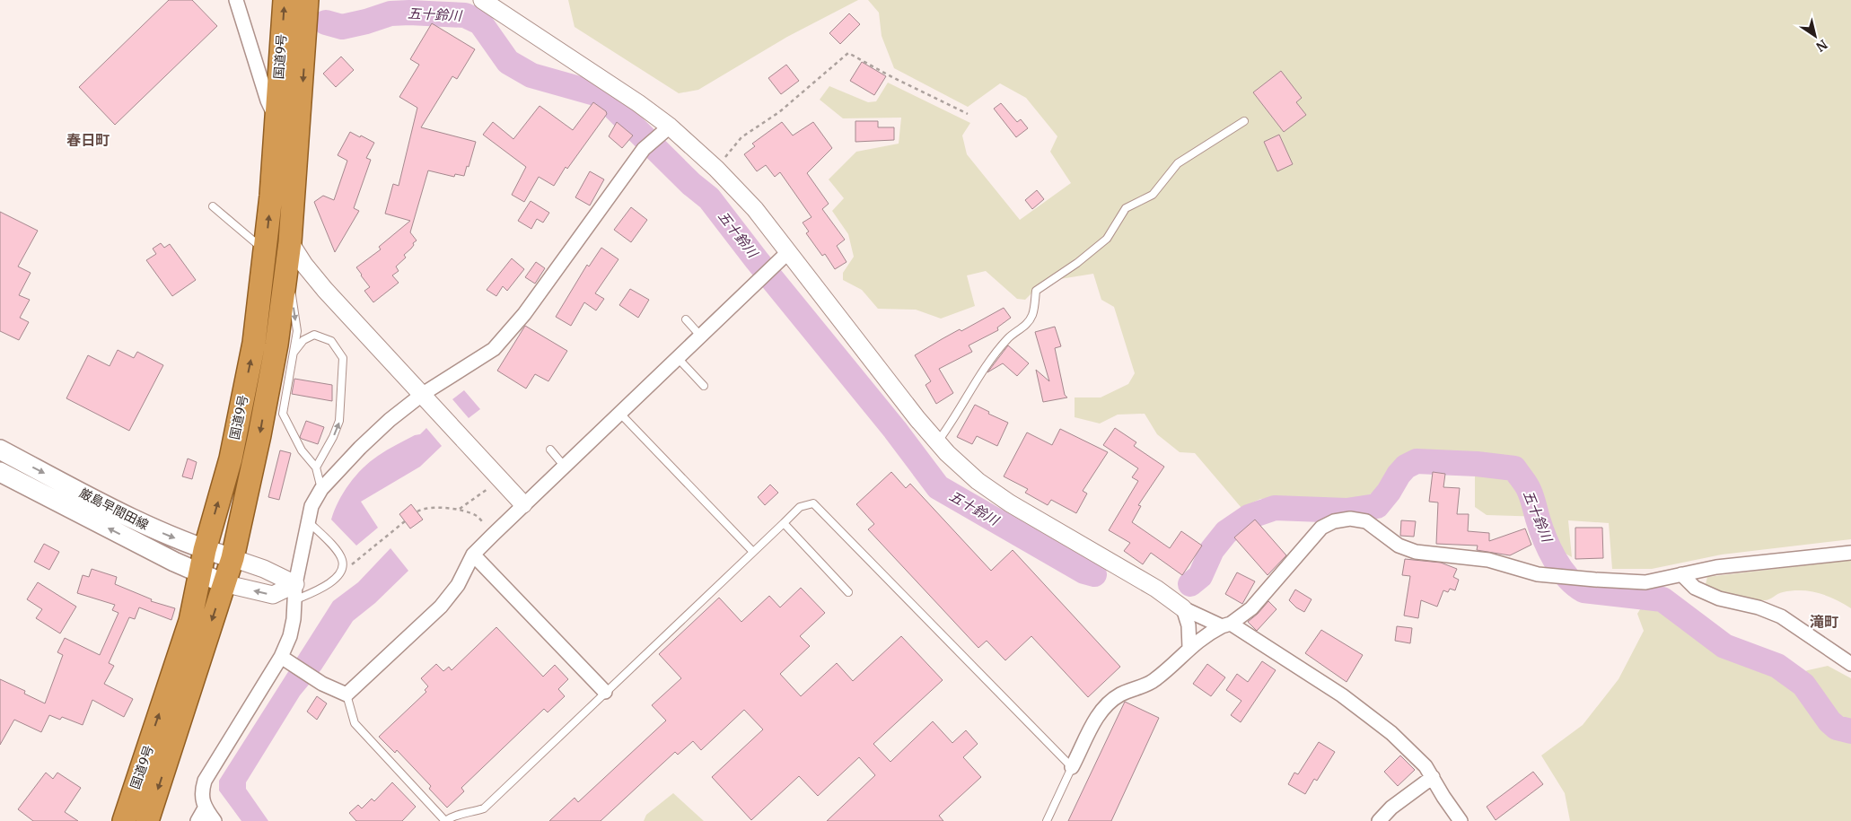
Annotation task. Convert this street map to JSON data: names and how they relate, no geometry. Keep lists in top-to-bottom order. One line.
{"streets":{"highway":["国道9号"],"main road":["厳島早間田線"]},"crossings":[["国道9号","厳島早間田線"]],"districts":["春日町","滝町"],"water":["五十鈴川"],"north":"bottom right"}
